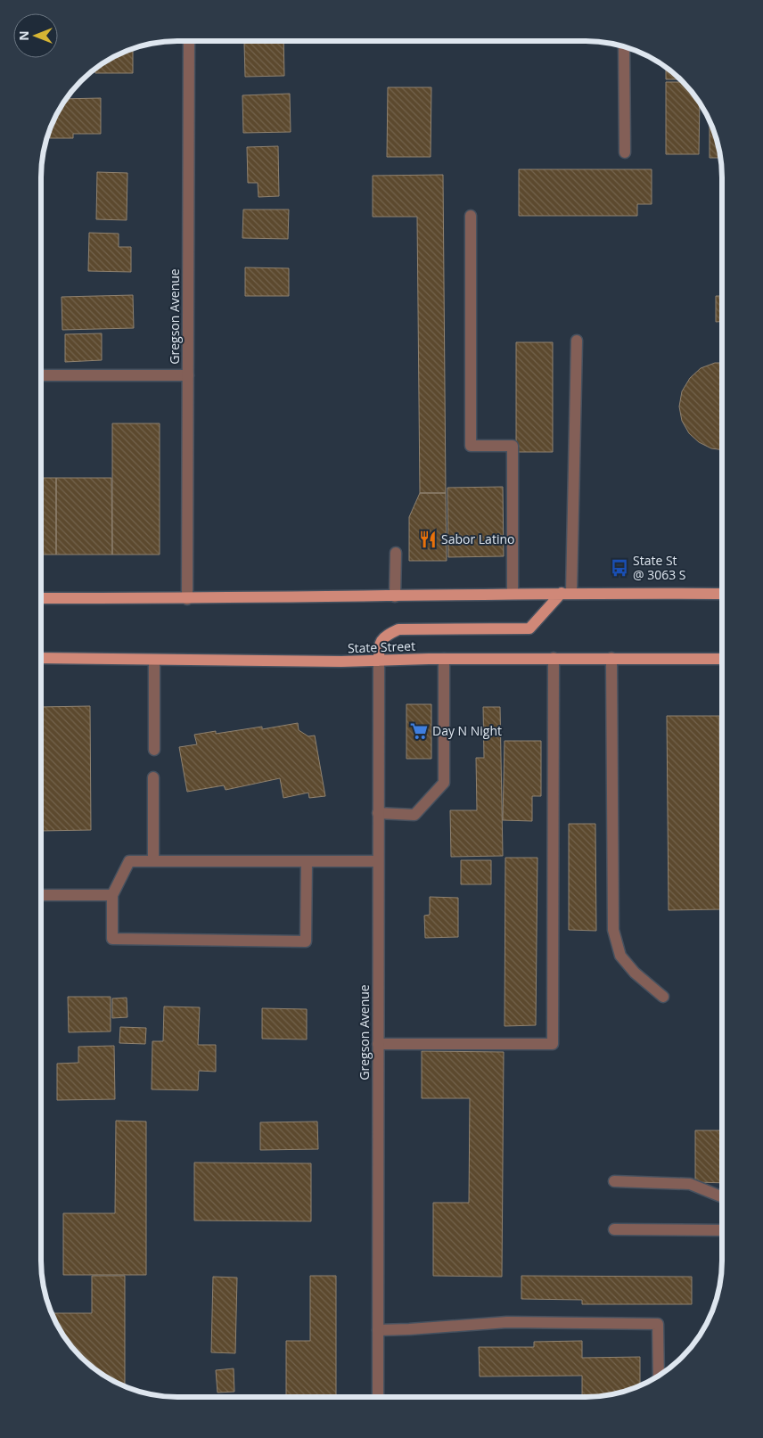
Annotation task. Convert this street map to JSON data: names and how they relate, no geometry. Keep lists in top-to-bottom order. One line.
{"streets":{"main road":["State Street"],"street":["Gregson Avenue"]},"crossings":[["Gregson Avenue","State Street"]],"places":{"restaurant":["Sabor Latino"],"bus stop":["State St @ 3063 S"],"supermarket":["Day N Night"]},"north":"left"}
